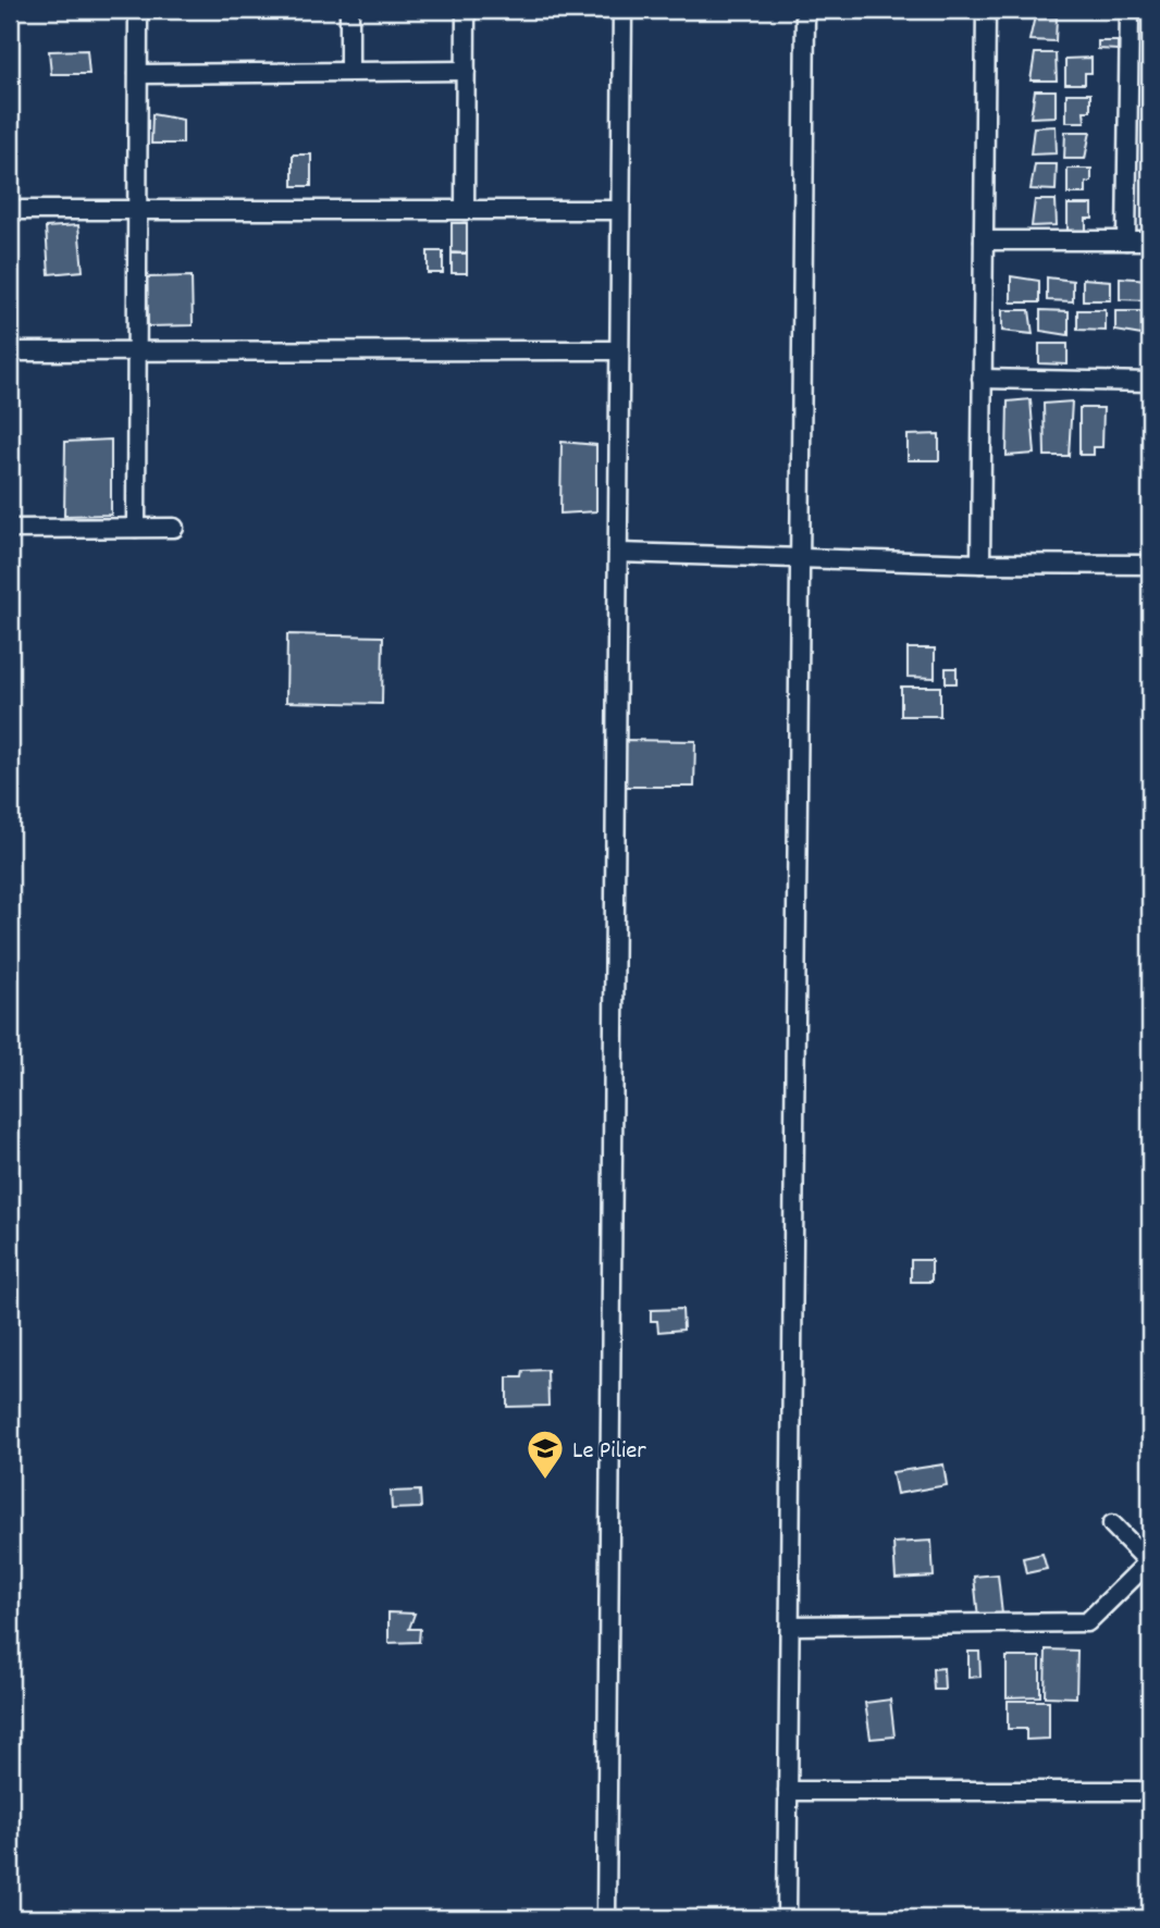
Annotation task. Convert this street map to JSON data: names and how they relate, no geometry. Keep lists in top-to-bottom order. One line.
{"places":{"school or university":["Le Pilier"]}}
